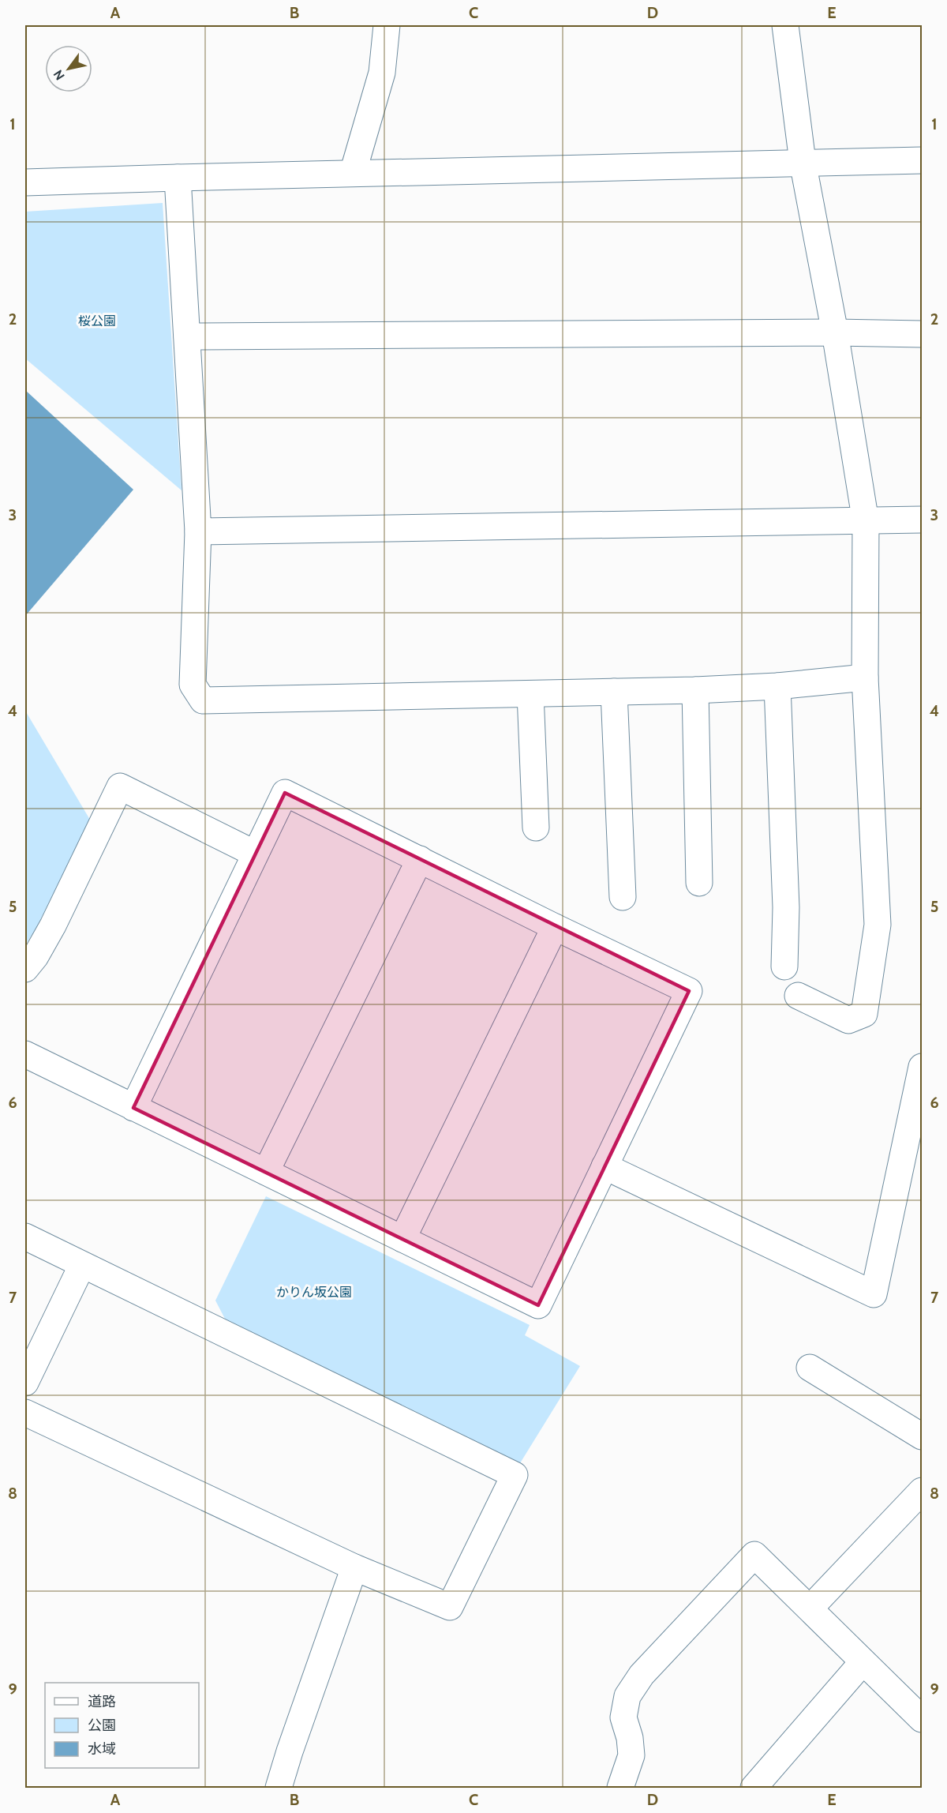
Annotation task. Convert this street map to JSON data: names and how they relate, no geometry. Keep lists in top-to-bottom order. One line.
{"parks":["桜公園","かりん坂公園"],"legend":["道路","公園","水域"],"north":"bottom left","grid":{"columns":["A","B","C","D","E"],"rows":["1","2","3","4","5","6","7","8","9"]}}
